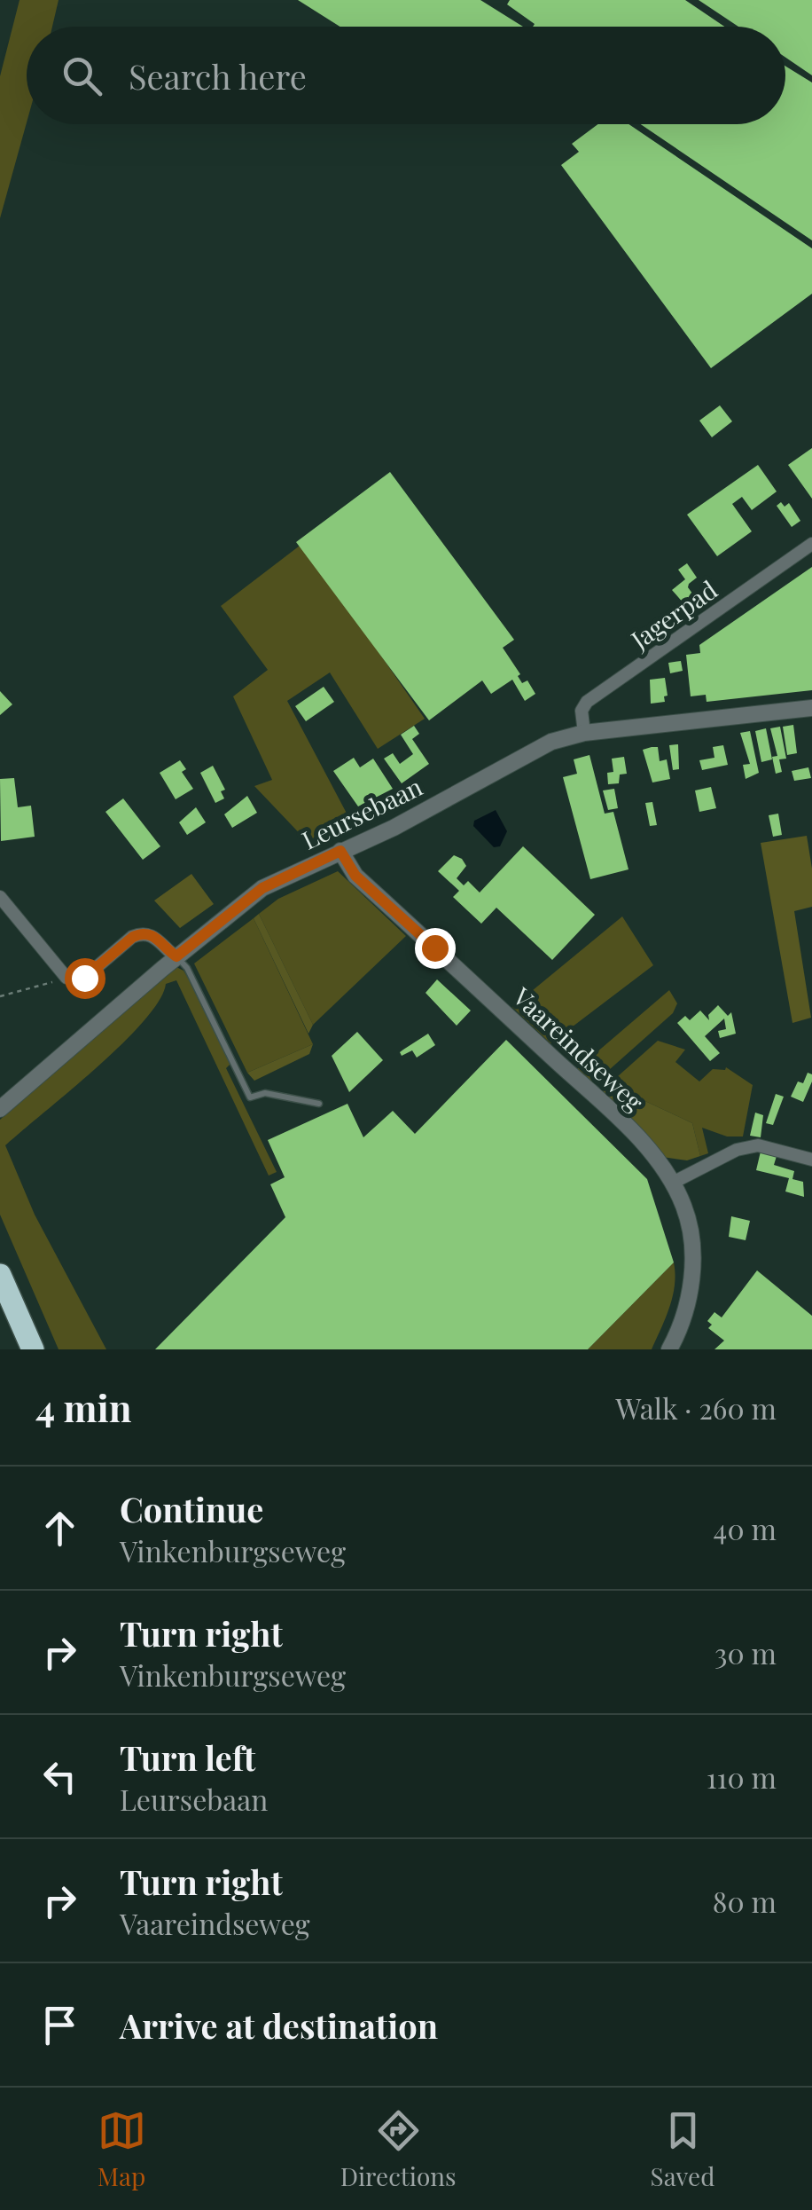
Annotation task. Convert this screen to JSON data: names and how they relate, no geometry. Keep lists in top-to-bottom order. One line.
{"streets":{"street":["Jagerpad","Leursebaan","Vaareindseweg"]},"crossings":[["Jagerpad","Leursebaan"],["Leursebaan","Vaareindseweg"]],"page":{"search":"Search here","heading":["4 min","Walk · 260 m"],"list":[["Continue","Vinkenburgseweg","40 m"],["Turn right","Vinkenburgseweg","30 m"],["Turn left","Leursebaan","110 m"],["Turn right","Vaareindseweg","80 m"],"Arrive at destination"],"nav":["Map","Directions","Saved"]}}
